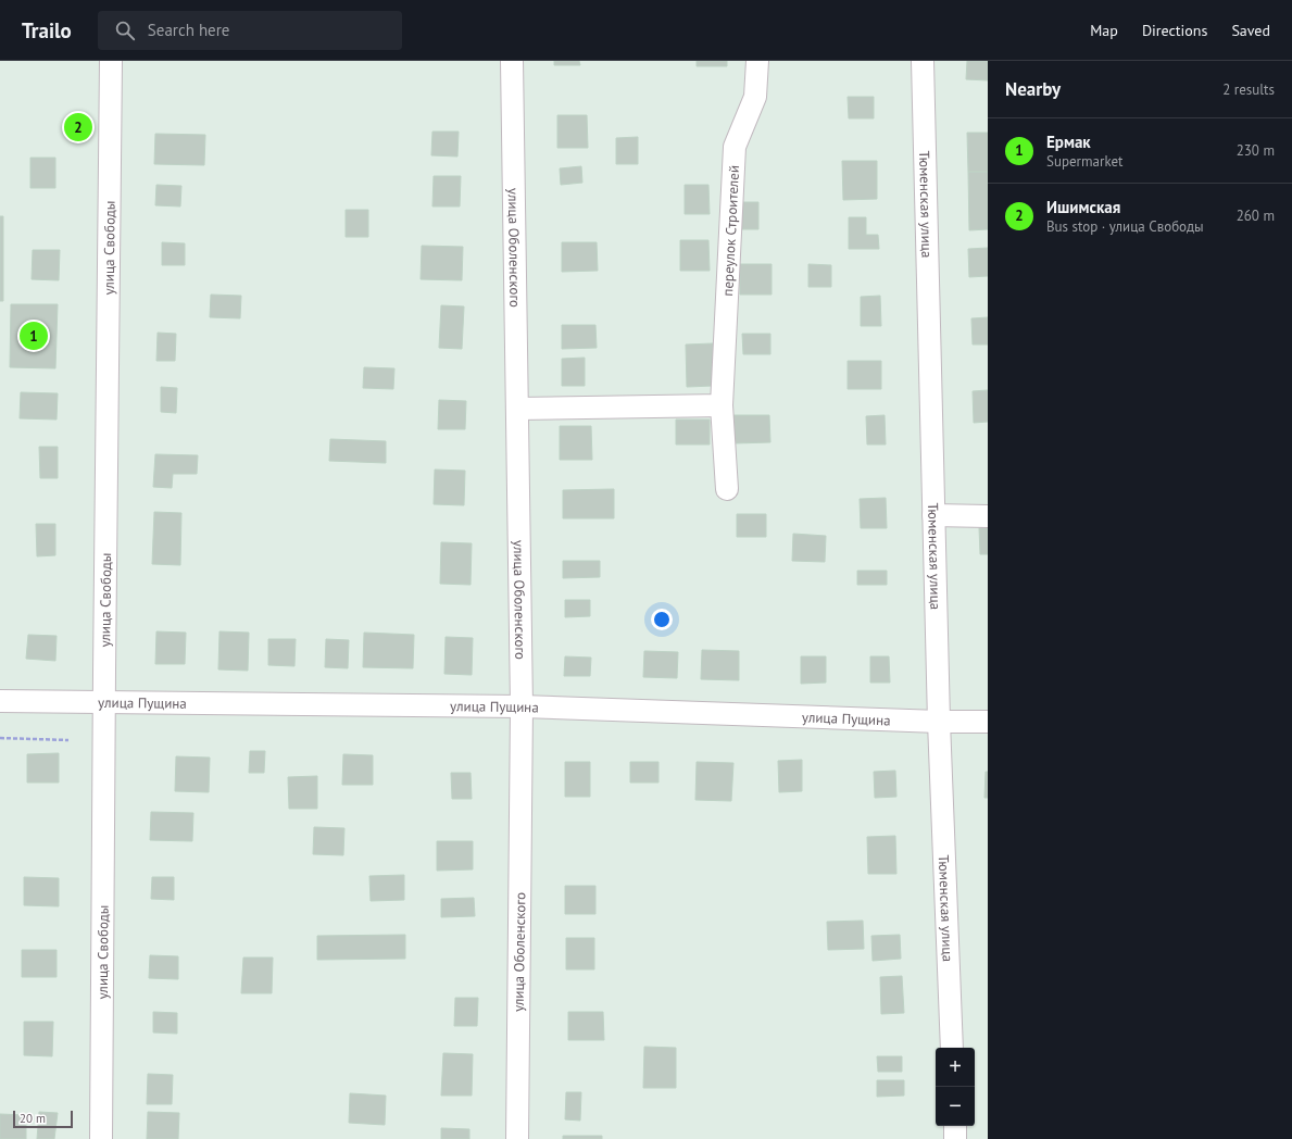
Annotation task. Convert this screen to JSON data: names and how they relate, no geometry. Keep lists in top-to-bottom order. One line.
{"streets":{"street":["Тюменская улица","переулок Строителей","улица Свободы","улица Оболенского","улица Пущина"]},"crossings":[["Тюменская улица","улица Пущина"],["улица Свободы","улица Пущина"],["улица Оболенского","улица Пущина"]],"scale_bar":"20 m","page":{"header":"Trailo","search":"Search here","nav":["Map","Directions","Saved"],"heading":["Nearby","2 results"],"pins":["2","1"],"list":[{"mark":"1","name":"Ермак","note":"Supermarket","value":"230 m"},{"mark":"2","name":"Ишимская","note":"Bus stop · улица Свободы","value":"260 m"}],"map_buttons":["+","−"],"scale":"20 m"}}
